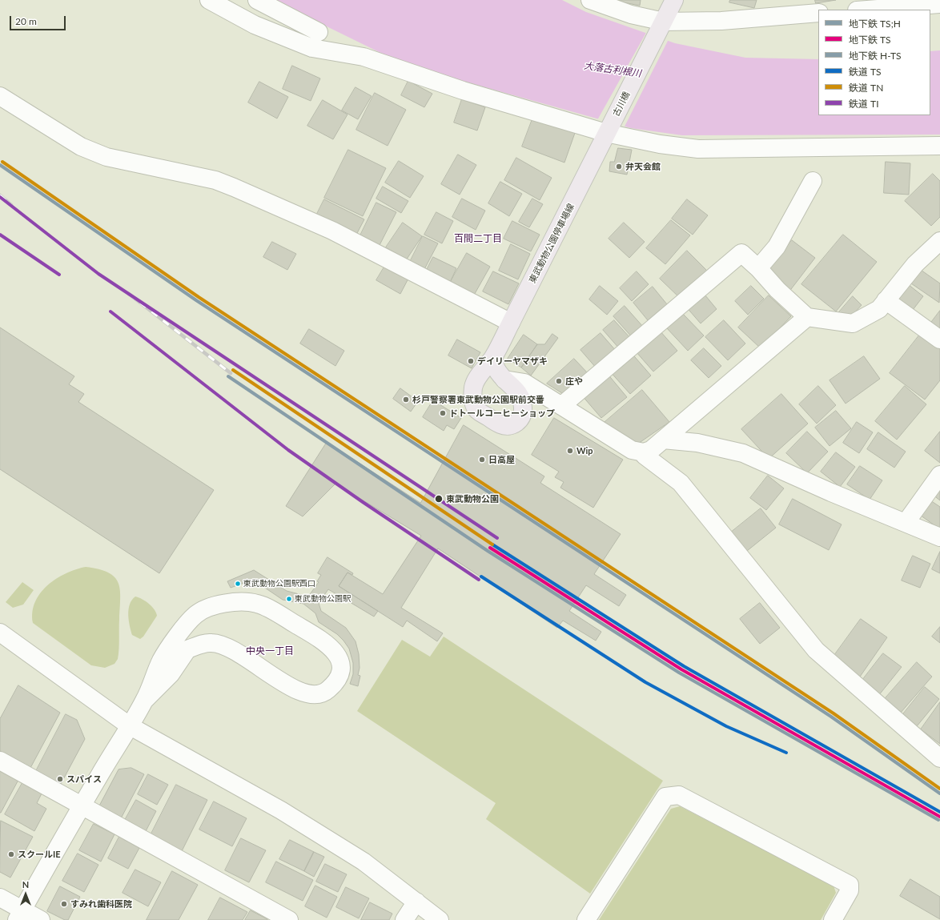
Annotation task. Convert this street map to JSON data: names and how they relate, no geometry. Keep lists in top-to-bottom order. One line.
{"streets":{"main road":["古川橋","東武動物公園停車場線"]},"crossings":[["古川橋","東武動物公園停車場線"]],"districts":["百間二丁目","中央一丁目"],"water":["大落古利根川"],"places":["弁天会館","デイリーヤマザキ","庄や","杉戸警察署東武動物公園駅前交番","ドトールコーヒーショップ","Wip","日高屋","東武動物公園","東武動物公園駅西口","東武動物公園駅","スパイス","スクールIE","すみれ歯科医院"],"lines":["rail line TN","metro line TS;H","rail line TI","metro line H-TS","rail line TS","metro line TS"],"legend":["地下鉄 TS;H","地下鉄 TS","地下鉄 H-TS","鉄道 TS","鉄道 TN","鉄道 TI"],"scale_bar":"20 m","north":"top"}
